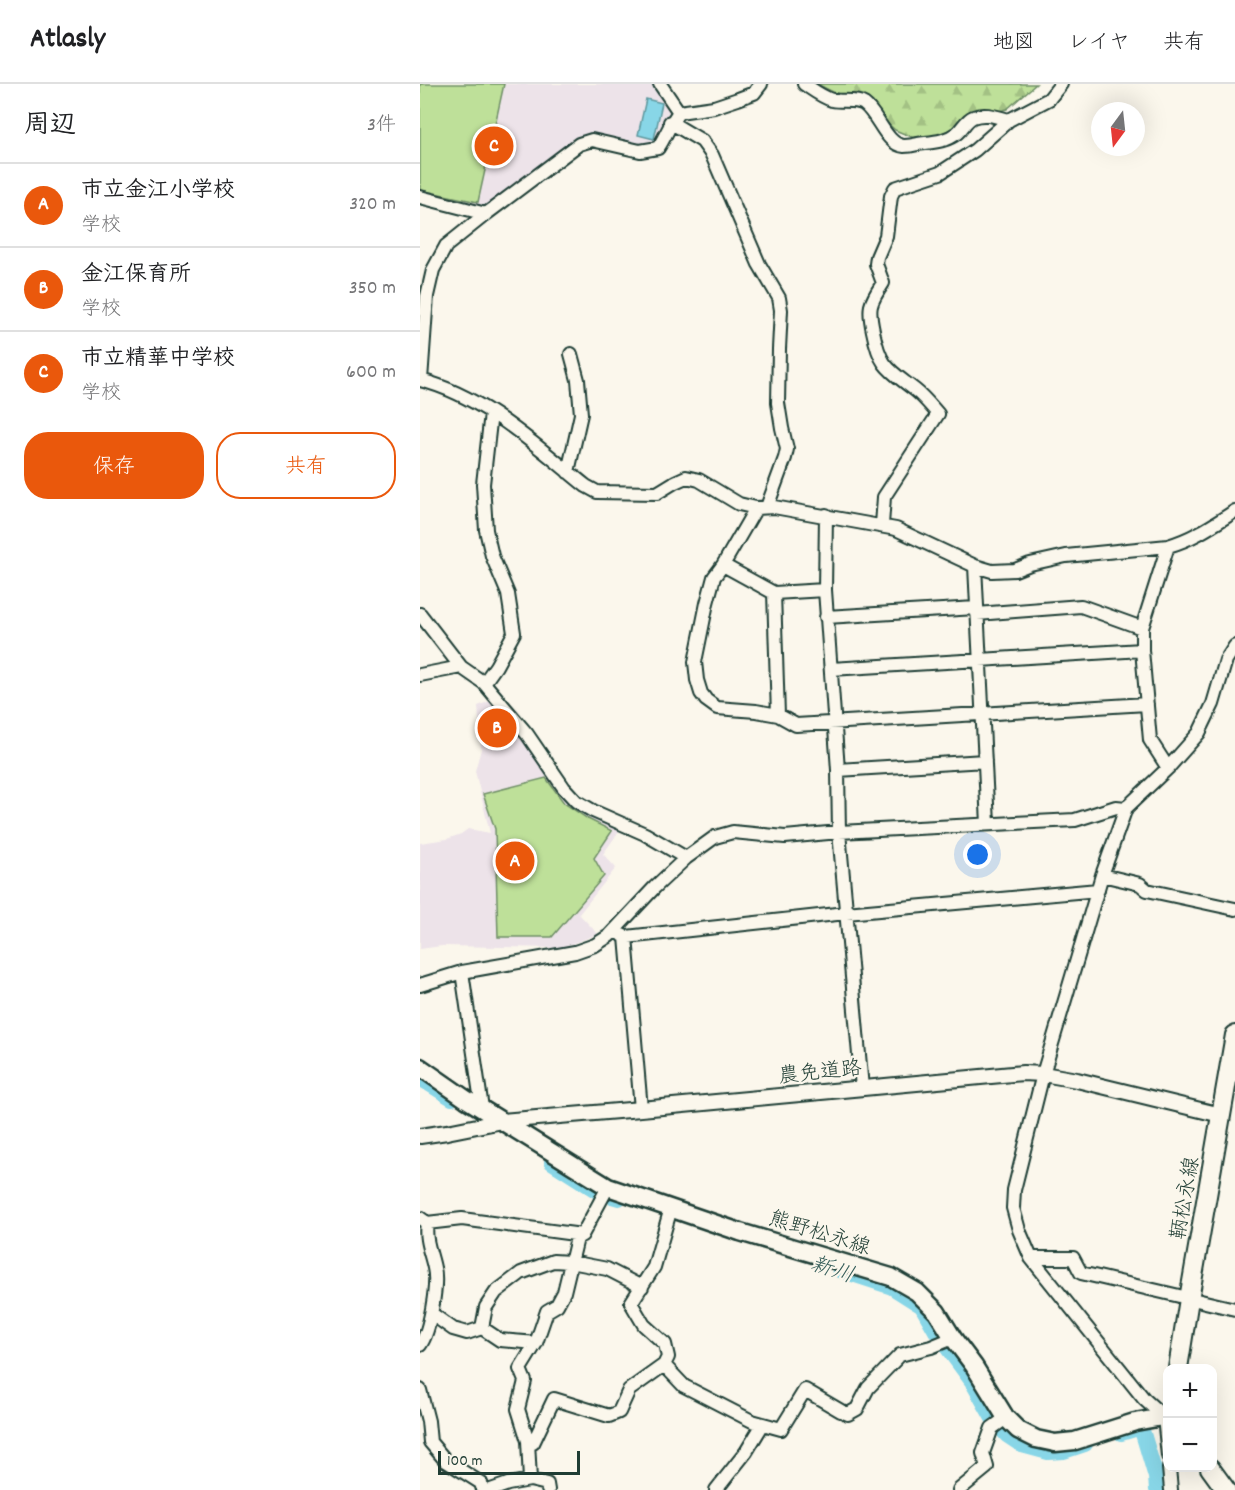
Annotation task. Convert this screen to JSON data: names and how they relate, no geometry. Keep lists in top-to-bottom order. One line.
{"streets":{"main road":["鞆松永線","熊野松永線"],"street":["農免道路"]},"crossings":[["農免道路","鞆松永線"],["農免道路","熊野松永線"]],"water":["新川"],"scale_bar":"100 m","north":"bottom","page":{"header":"Atlasly","nav":["地図","レイヤ","共有"],"heading":["周辺","3件"],"pins":["C","B","A"],"list":[{"mark":"A","name":"市立金江小学校","note":"学校","value":"320 m"},{"mark":"B","name":"金江保育所","note":"学校","value":"350 m"},{"mark":"C","name":"市立精華中学校","note":"学校","value":"600 m"}],"buttons":["保存","共有"],"map_buttons":["+","−"],"scale":"100 m"}}
